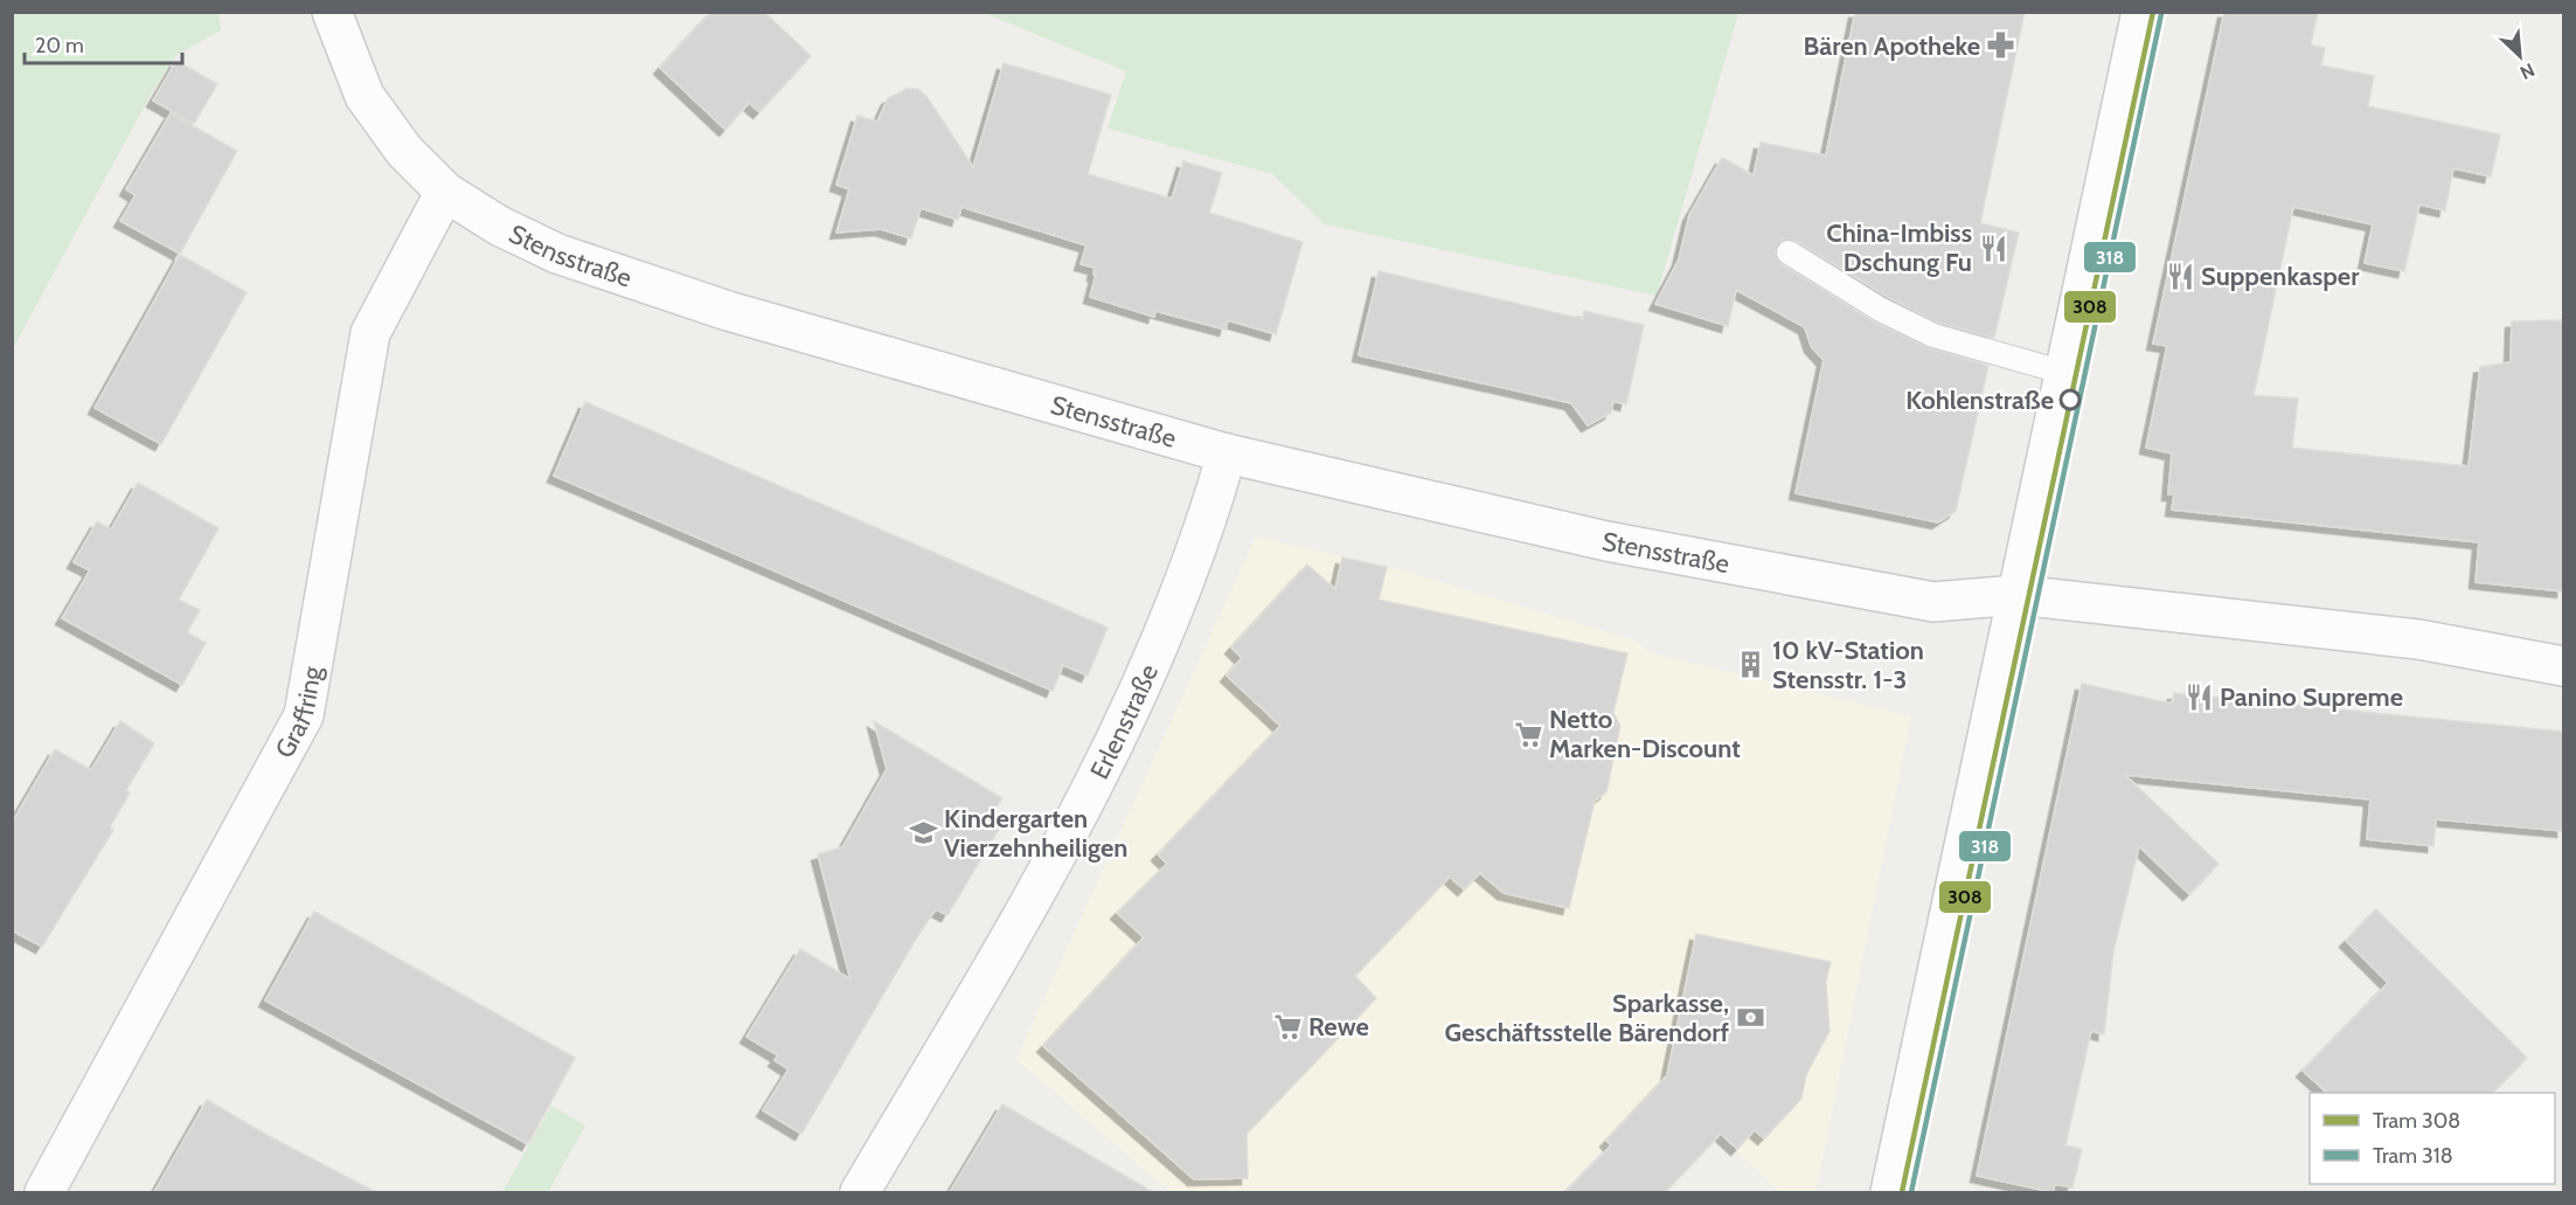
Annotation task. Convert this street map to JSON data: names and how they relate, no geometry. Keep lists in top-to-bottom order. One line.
{"streets":{"street":["Stensstraße","Graffring","Erlenstraße"]},"crossings":[["Stensstraße","Graffring"],["Stensstraße","Erlenstraße"]],"places":{"pharmacy":["Bären Apotheke"],"restaurant":["China-Imbiss Dschung Fu","Suppenkasper","Panino Supreme"],"other":["Kohlenstraße"],"building":["10 kV-Station Stensstr. 1-3"],"supermarket":["Netto Marken-Discount","Rewe"],"school or university":["Kindergarten Vierzehnheiligen"],"bank":["Sparkasse, Geschäftsstelle Bärendorf"]},"lines":["tram line 308","tram line 318"],"legend":["Tram 308","Tram 318"],"scale_bar":"20 m","north":"bottom right"}
